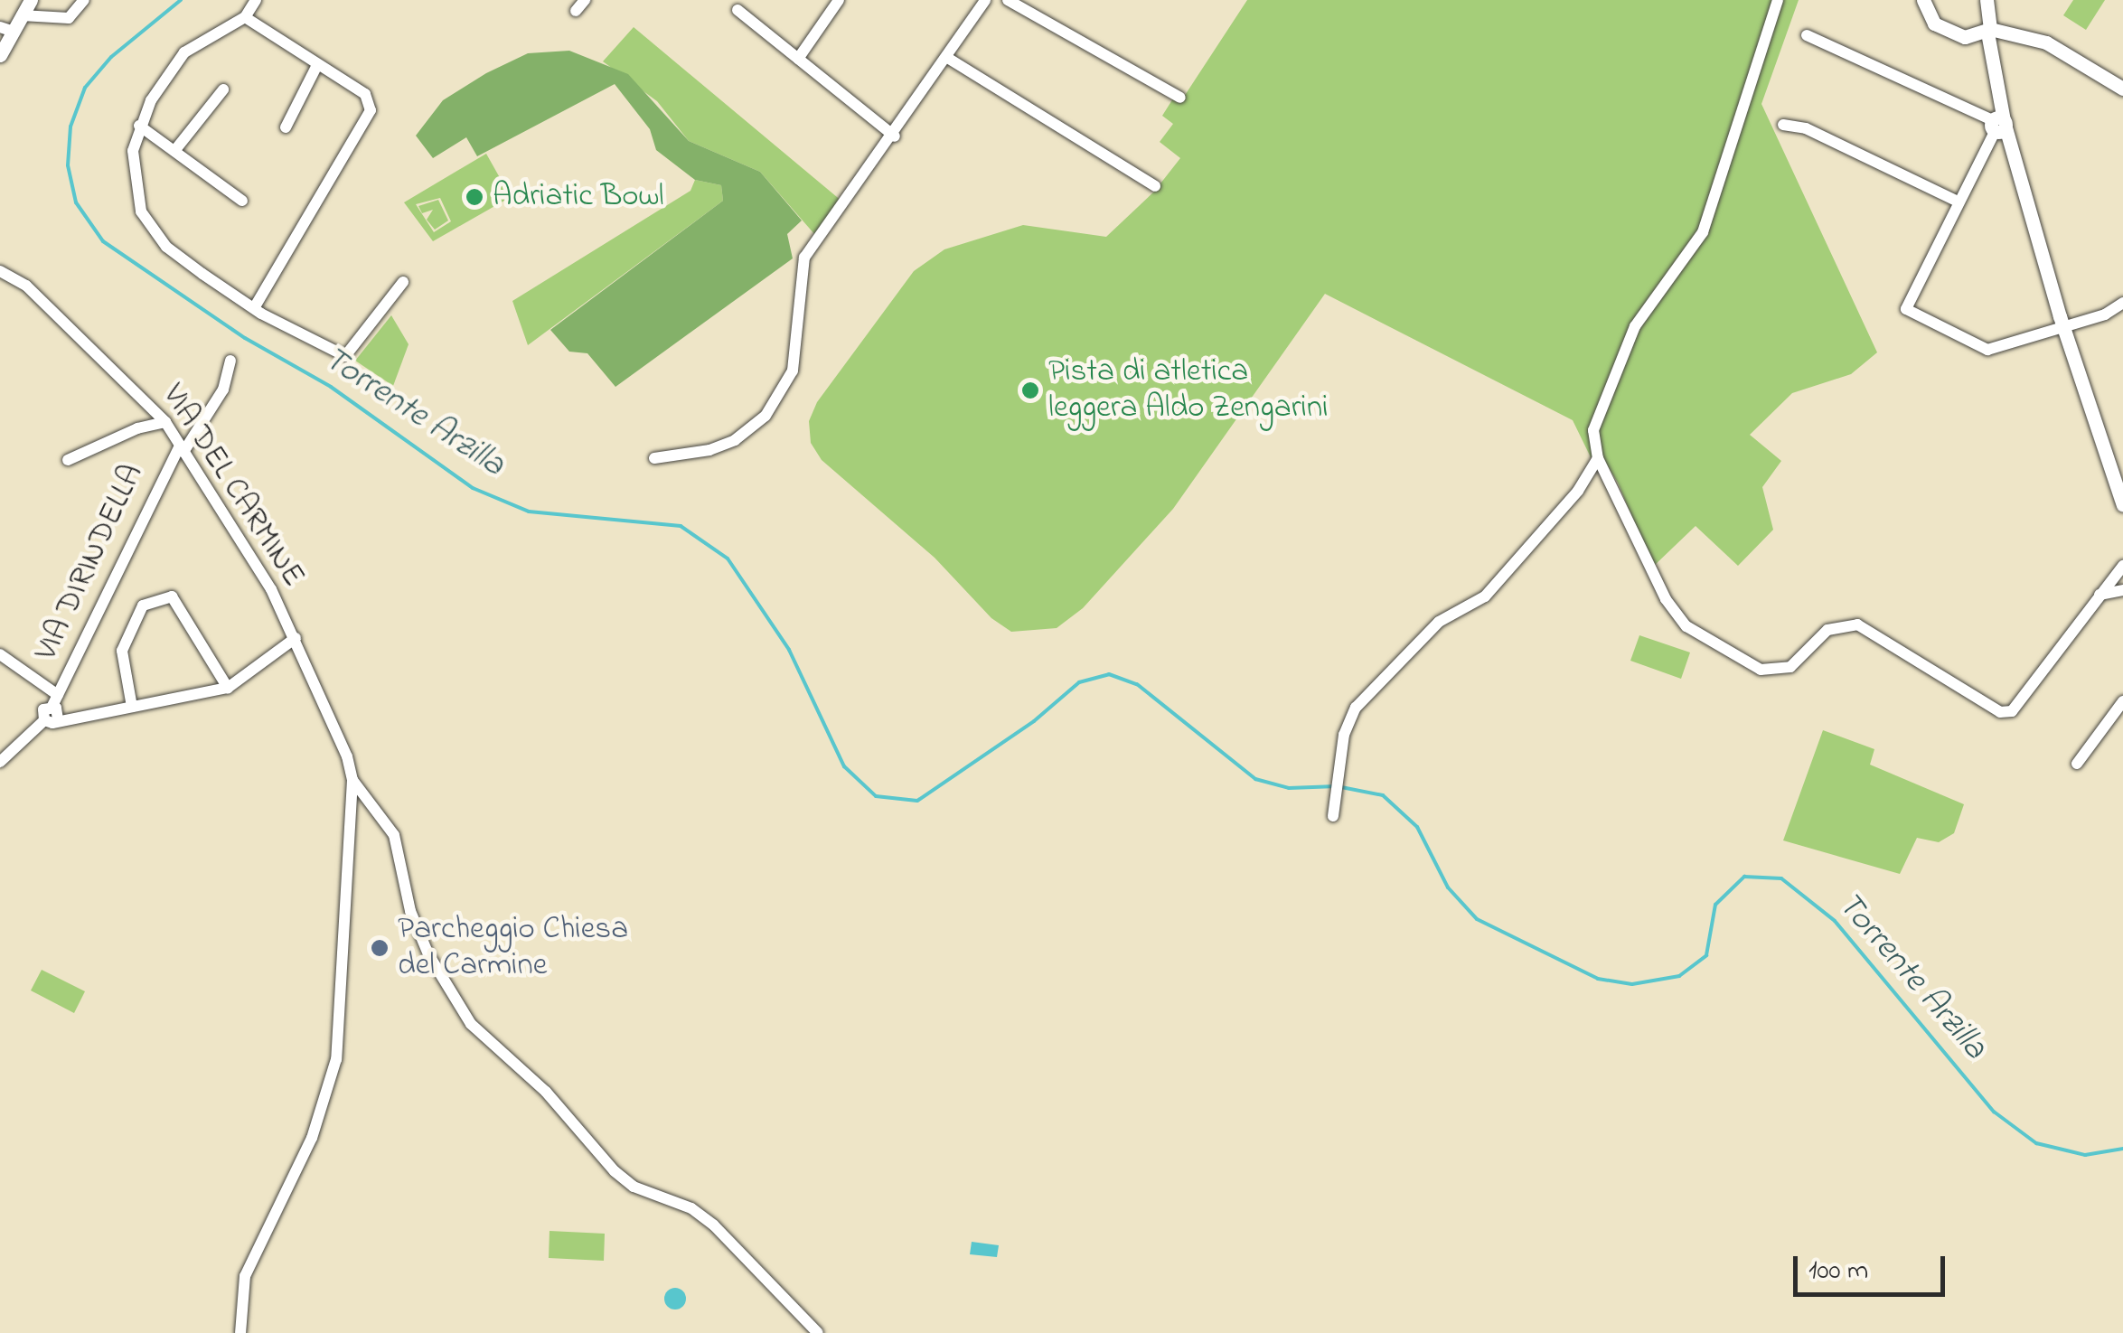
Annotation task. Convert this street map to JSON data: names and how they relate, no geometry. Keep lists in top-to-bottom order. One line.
{"streets":{"street":["VIA DEL CARMINE","VIA DIRINDELLA"]},"crossings":[["VIA DEL CARMINE","VIA DIRINDELLA"]],"water":["Torrente Arzilla"],"places":["Adriatic Bowl","Pista di atletica leggera Aldo Zengarini","Parcheggio Chiesa del Carmine"],"scale_bar":"100 m"}
